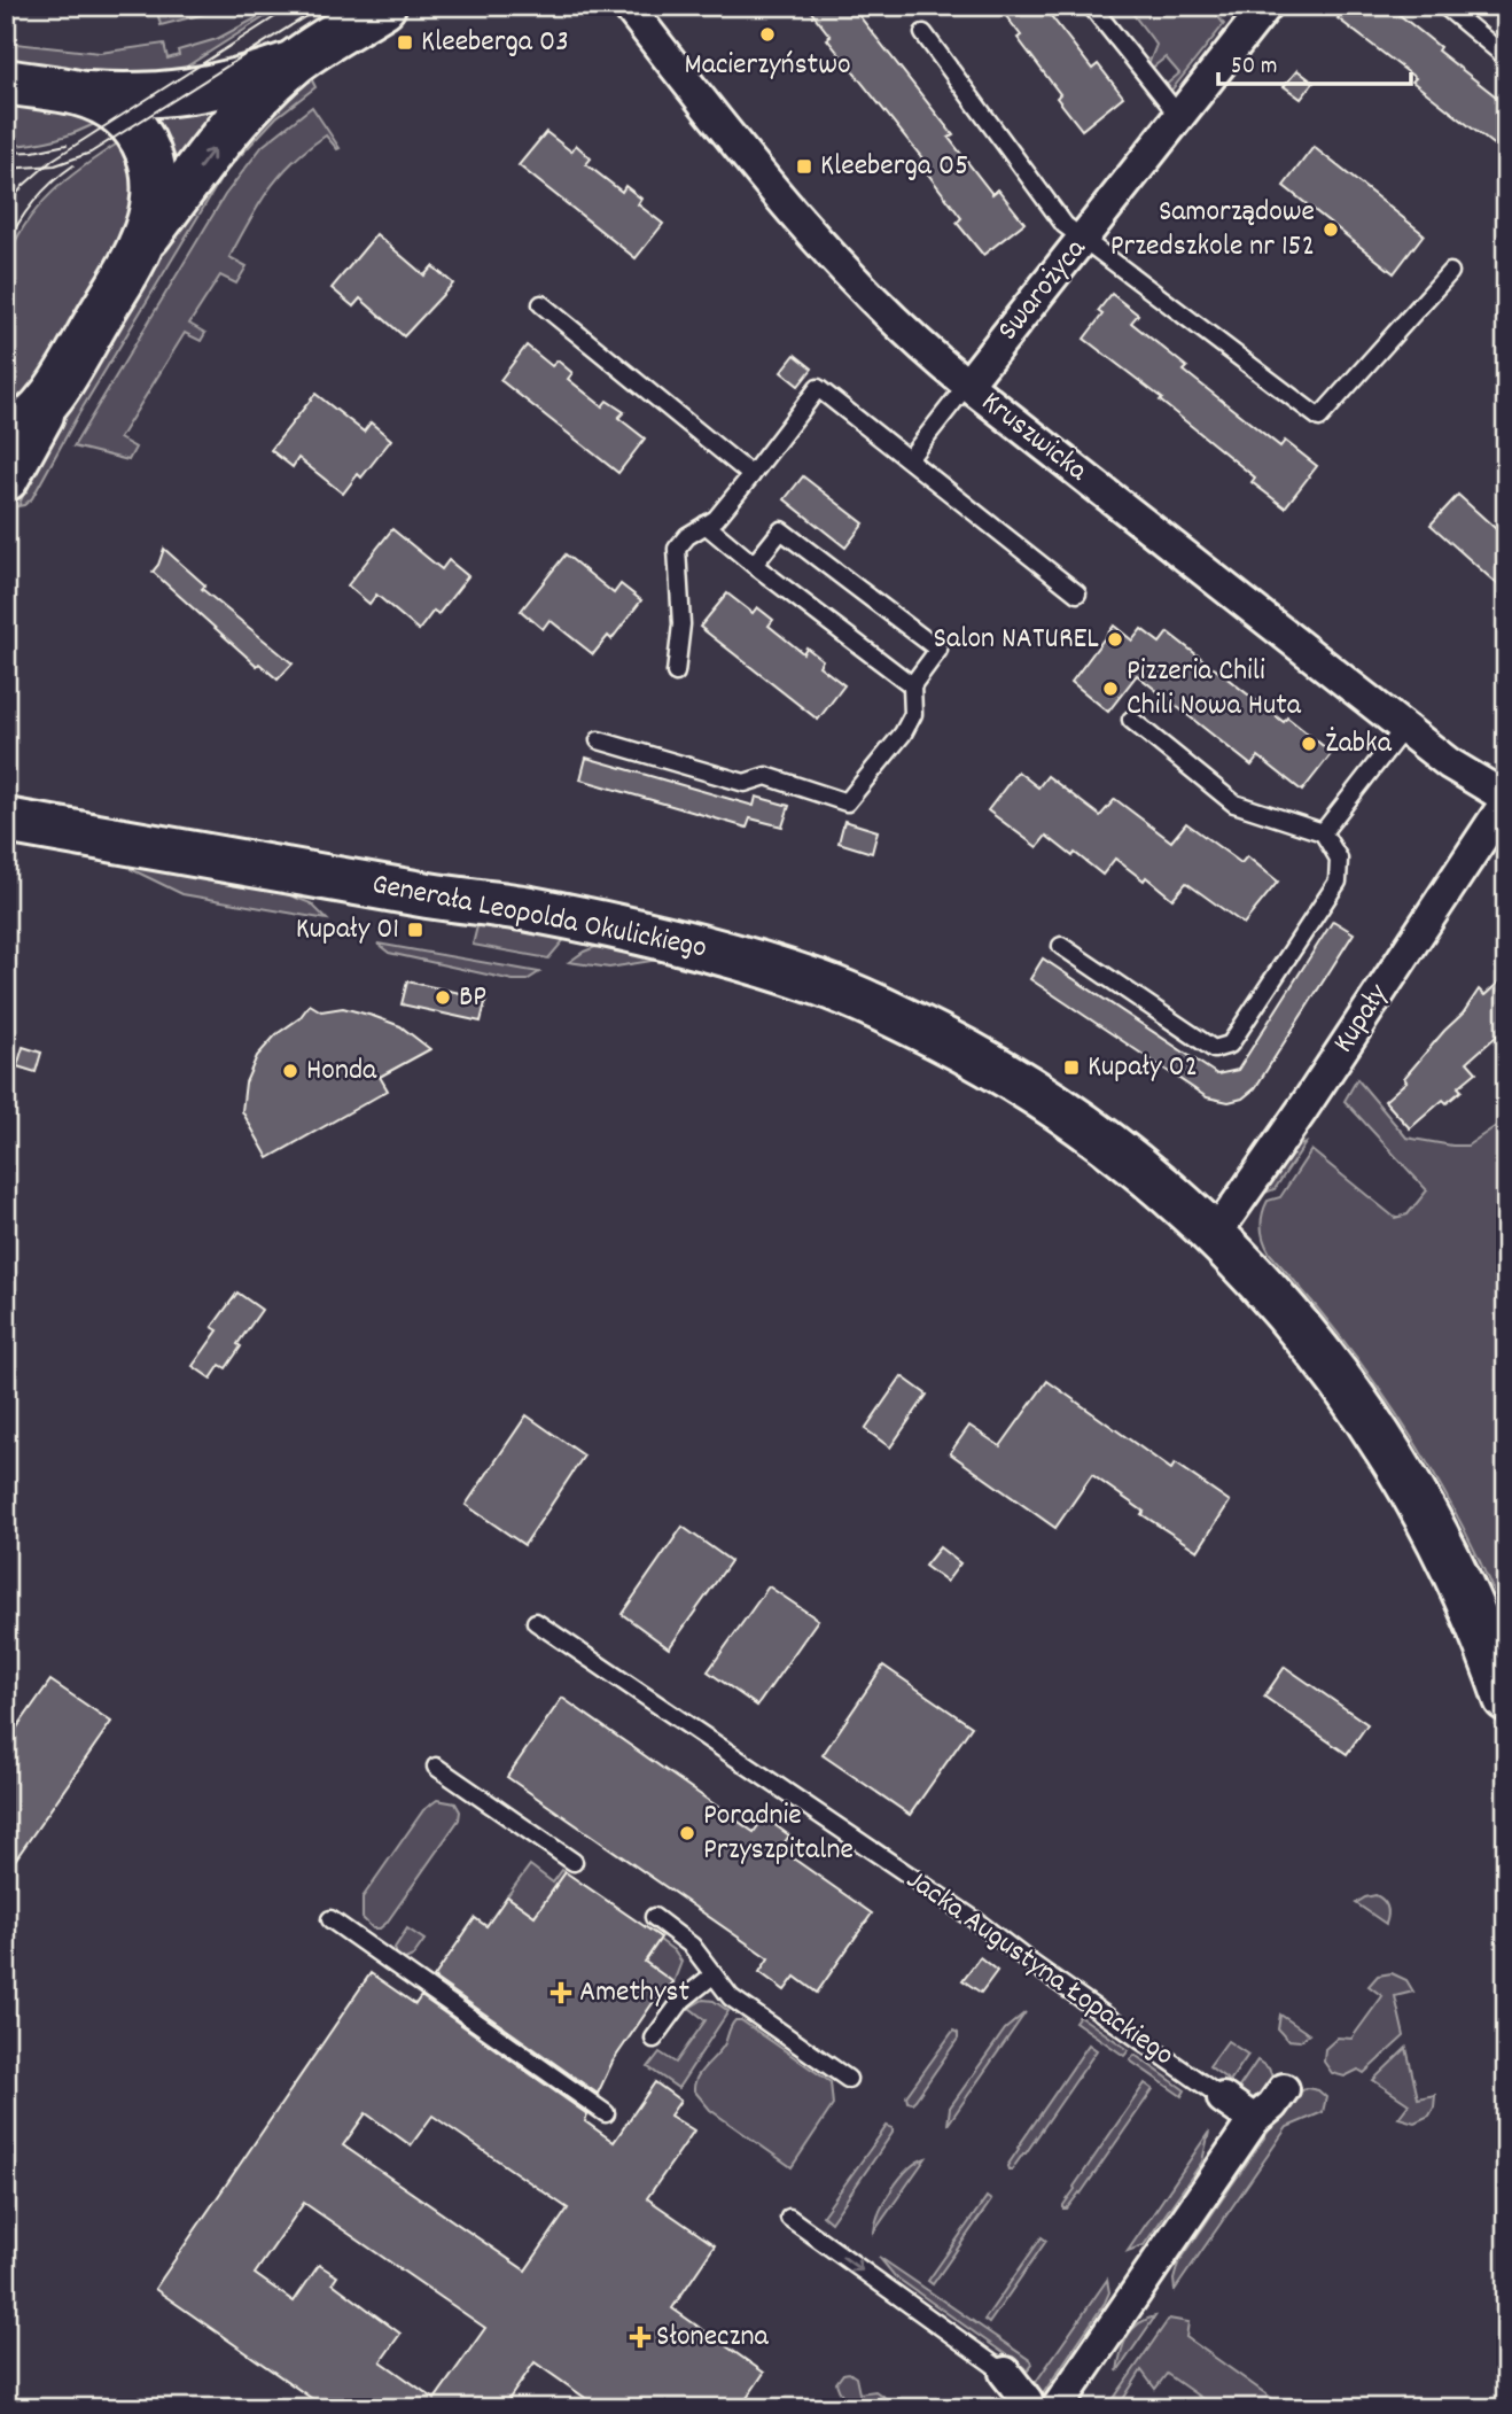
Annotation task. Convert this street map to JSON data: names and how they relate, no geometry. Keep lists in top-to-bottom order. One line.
{"streets":{"main road":["Generała Leopolda Okulickiego"],"street":["Swarożyca","Kruszwicka","Kupały","Jacka Augustyna Łopackiego"]},"crossings":[["Swarożyca","Kruszwicka"],["Kruszwicka","Kupały"],["Generała Leopolda Okulickiego","Kupały"]],"places":{"other":["Macierzyństwo","Samorządowe Przedszkole nr 152","Salon NATUREL","Pizzeria Chili Chili Nowa Huta","Żabka","BP","Honda","Poradnie Przyszpitalne"],"transit":["Kleeberga 03","Kleeberga 05","Kupały 01","Kupały 02"],"health":["Amethyst","Słoneczna"]},"scale_bar":"50 m"}
